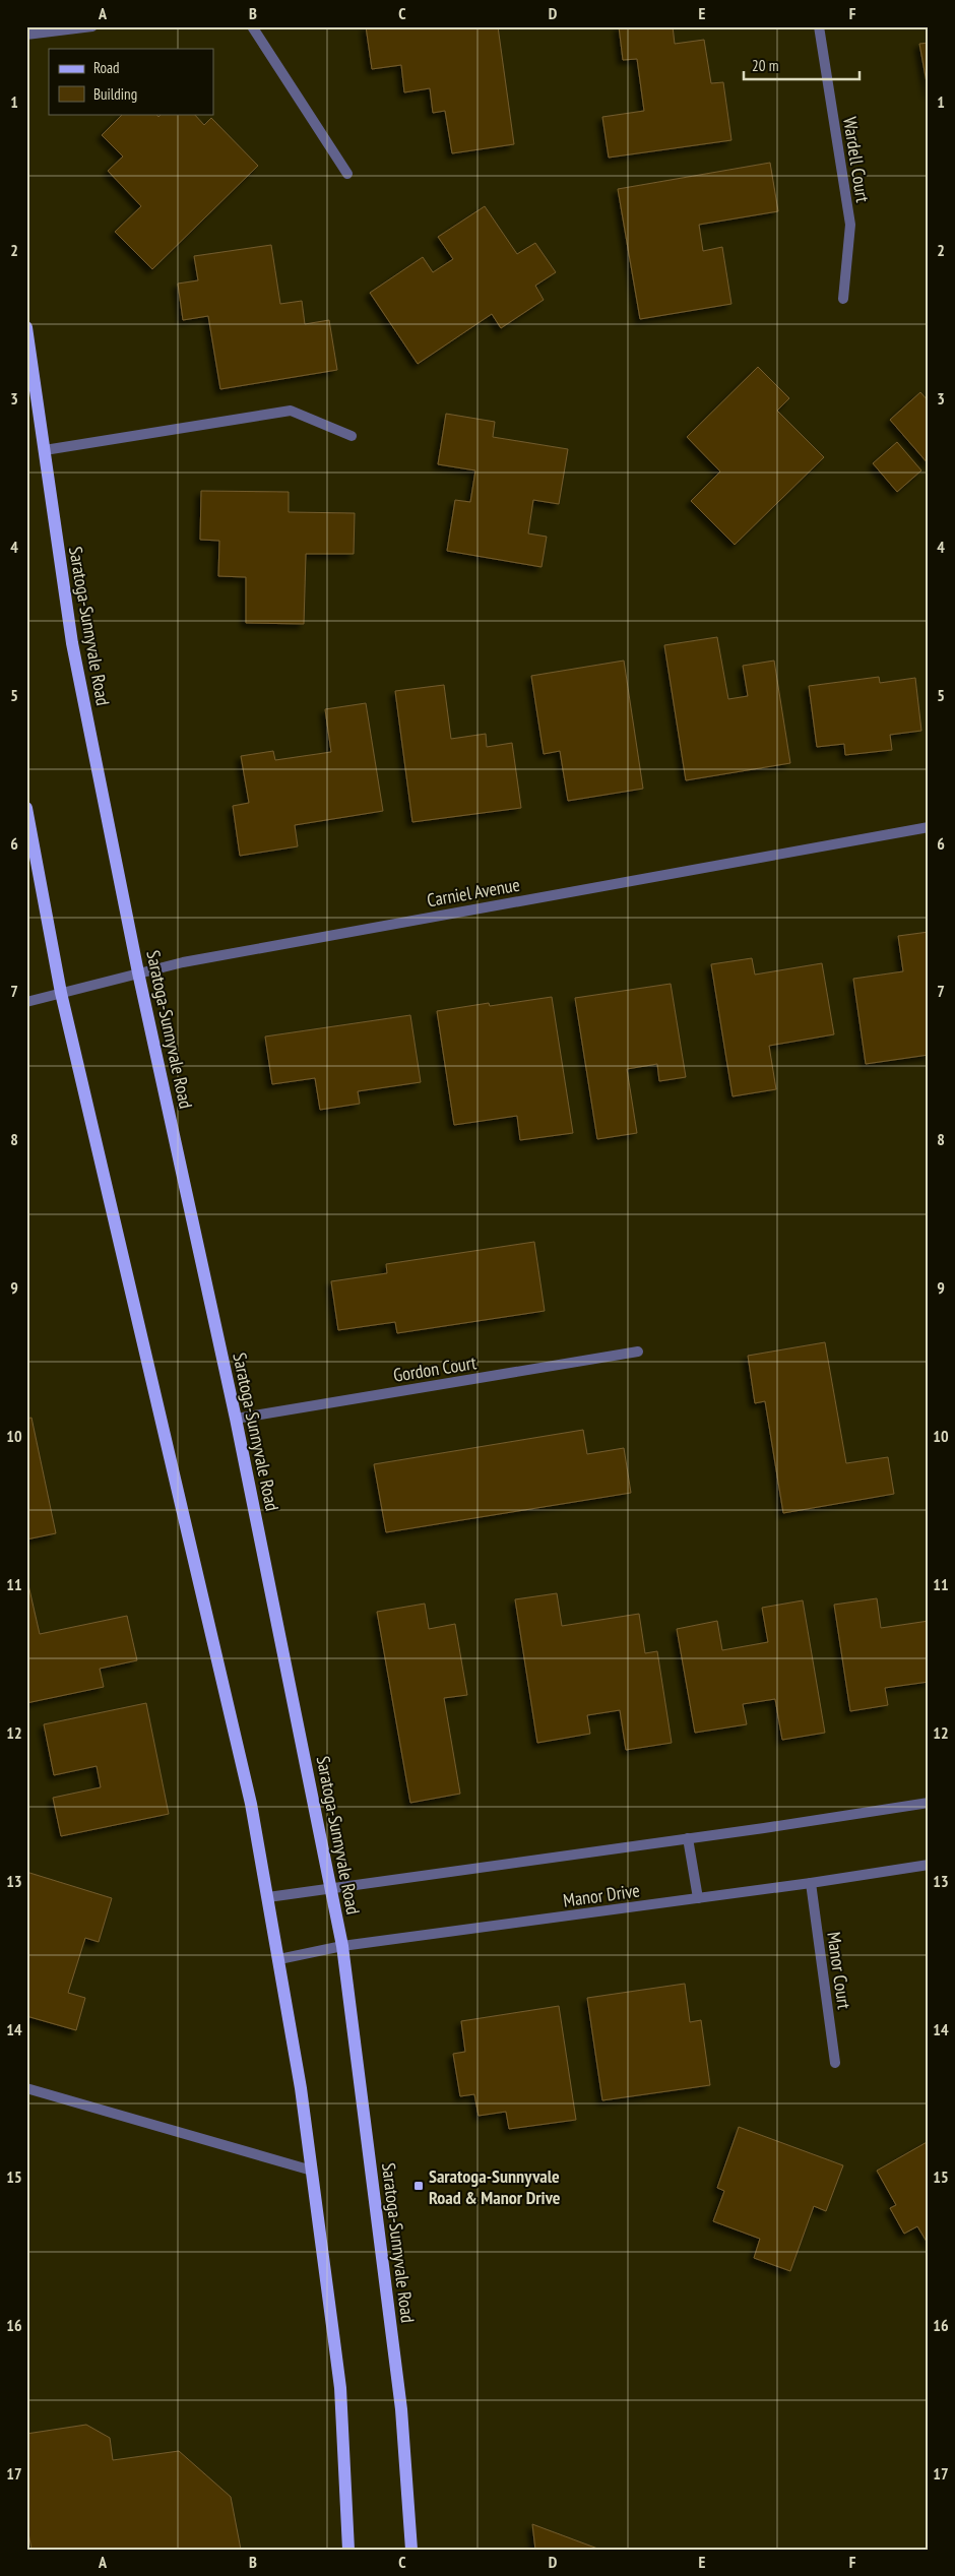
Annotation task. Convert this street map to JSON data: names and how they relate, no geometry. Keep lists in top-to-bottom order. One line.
{"streets":{"main road":["Saratoga-Sunnyvale Road"],"street":["Wardell Court","Carniel Avenue","Gordon Court","Manor Drive","Manor Court"]},"crossings":[["Saratoga-Sunnyvale Road","Carniel Avenue"],["Saratoga-Sunnyvale Road","Gordon Court"],["Saratoga-Sunnyvale Road","Manor Drive"],["Manor Drive","Manor Court"]],"places":{"transit":["Saratoga-Sunnyvale Road & Manor Drive"]},"legend":["Road","Building"],"scale_bar":"20 m","grid":{"columns":["A","B","C","D","E","F"],"rows":["1","2","3","4","5","6","7","8","9","10","11","12","13","14","15","16","17"]}}
